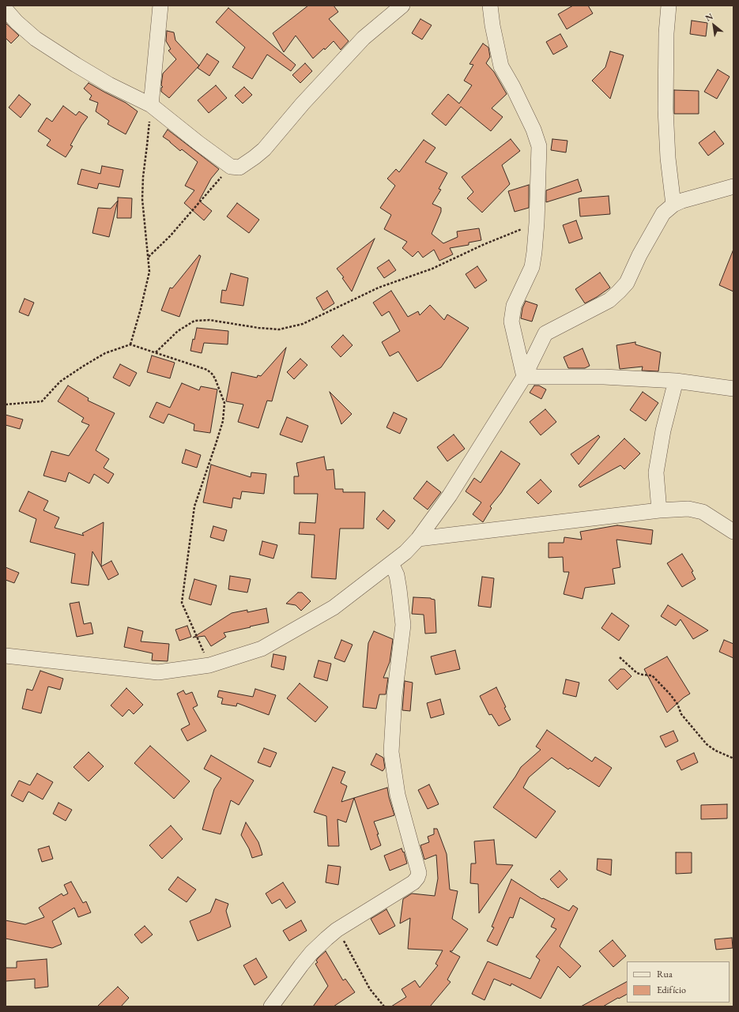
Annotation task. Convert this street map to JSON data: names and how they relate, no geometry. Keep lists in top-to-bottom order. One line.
{"legend":["Rua","Edifício"],"north":"top left"}
